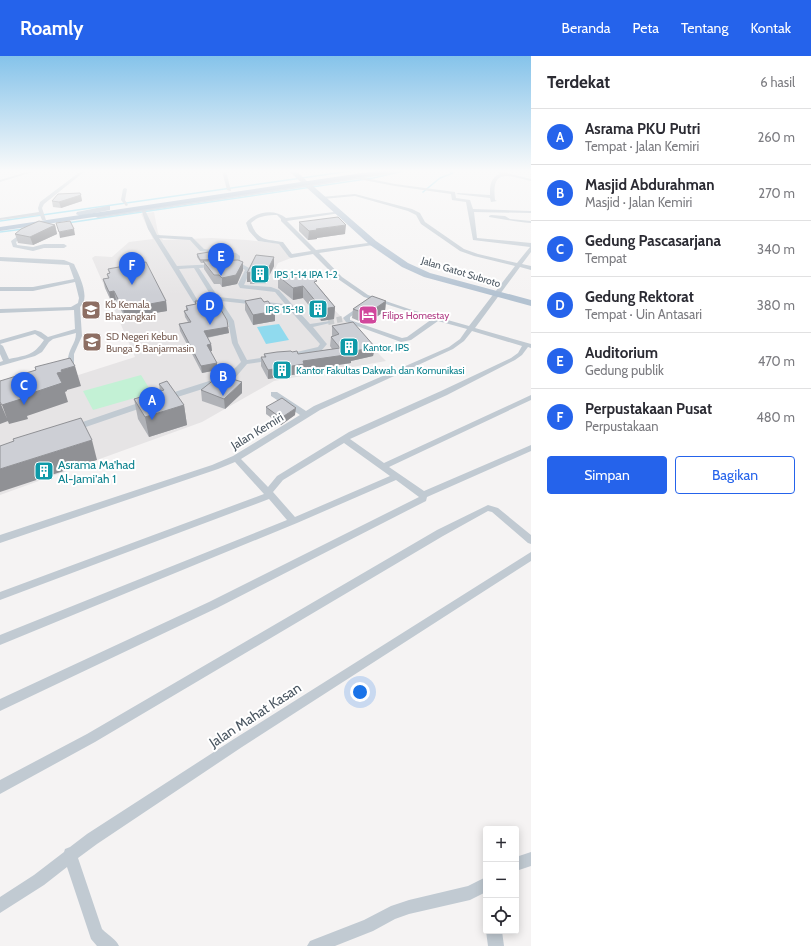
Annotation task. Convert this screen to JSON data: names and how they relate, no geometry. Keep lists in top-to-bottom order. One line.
{"streets":{"main road":["Jalan Gatot Subroto"],"street":["Jalan Kemiri","Jalan Mahat Kasan"]},"crossings":[["Jalan Gatot Subroto","Jalan Kemiri"]],"places":{"building":["IPS 1-14 IPA 1-2","IPS 15-18","Kantor, IPS","Kantor Fakultas Dakwah dan Komunikasi","Asrama Ma'had Al-Jami'ah 1"],"school or university":["Kb Kemala Bhayangkari","SD Negeri Kebun Bunga 5 Banjarmasin"],"hotel":["Filips Homestay"]},"page":{"header":"Roamly","nav":["Beranda","Peta","Tentang","Kontak"],"heading":["Terdekat","6 hasil"],"list":[{"mark":"A","name":"Asrama PKU Putri","note":"Tempat · Jalan Kemiri","value":"260 m"},{"mark":"B","name":"Masjid Abdurahman","note":"Masjid · Jalan Kemiri","value":"270 m"},{"mark":"C","name":"Gedung Pascasarjana","note":"Tempat","value":"340 m"},{"mark":"D","name":"Gedung Rektorat","note":"Tempat · Uin Antasari","value":"380 m"},{"mark":"E","name":"Auditorium","note":"Gedung publik","value":"470 m"},{"mark":"F","name":"Perpustakaan Pusat","note":"Perpustakaan","value":"480 m"}],"pins":["E","F","D","B","C","A"],"buttons":["Simpan","Bagikan"],"map_buttons":["+","−"]}}
